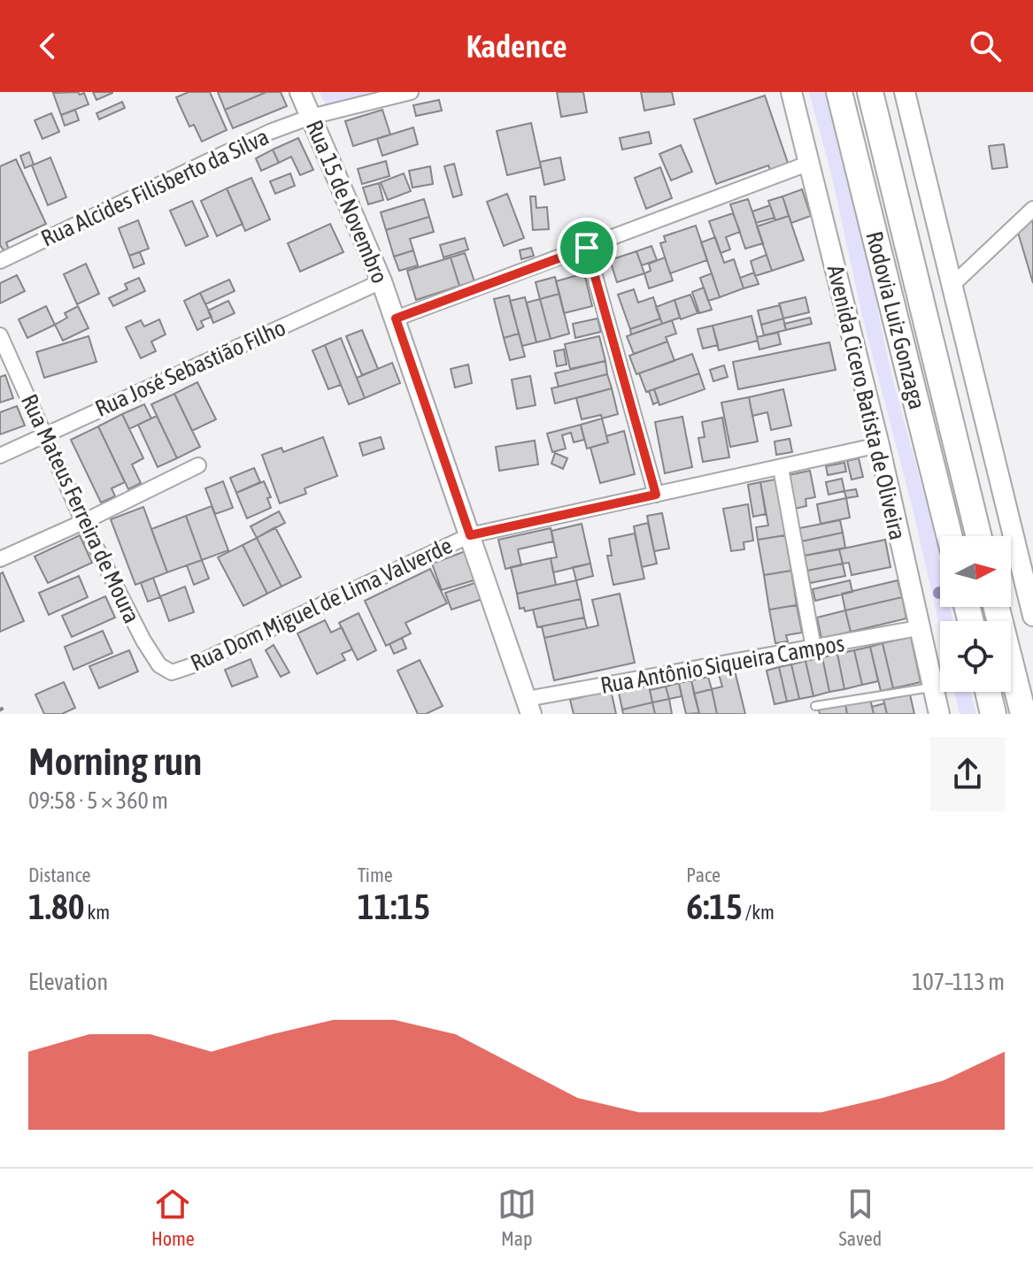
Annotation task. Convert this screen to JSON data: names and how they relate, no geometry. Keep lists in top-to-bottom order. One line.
{"streets":{"highway":["Rodovia Luiz Gonzaga"],"main road":["Rua 15 de Novembro","Avenida Cicero Batista de Oliveira"],"street":["Rua Alcides Filisberto da Silva","Rua José Sebastião Filho","Rua Mateus Ferreira de Moura","Rua Dom Miguel de Lima Valverde","Rua Antônio Siqueira Campos"]},"crossings":[["Rua Alcides Filisberto da Silva","Rua 15 de Novembro"],["Rua 15 de Novembro","Rua José Sebastião Filho"],["Rua 15 de Novembro","Rua Dom Miguel de Lima Valverde"],["Rua 15 de Novembro","Rua Antônio Siqueira Campos"],["Rua José Sebastião Filho","Rua Mateus Ferreira de Moura"],["Avenida Cicero Batista de Oliveira","Rua Dom Miguel de Lima Valverde"],["Avenida Cicero Batista de Oliveira","Rua Antônio Siqueira Campos"],["Rua Mateus Ferreira de Moura","Rua Dom Miguel de Lima Valverde"]],"north":"right","page":{"header":"Kadence","heading":["Morning run","09:58 · 5 × 360 m"],"stats":[["Distance","1.80 km"],["Time","11:15"],["Pace","6:15 /km"]],"chart":["Elevation","107–113 m"],"tabs":["Home","Map","Saved"]}}
